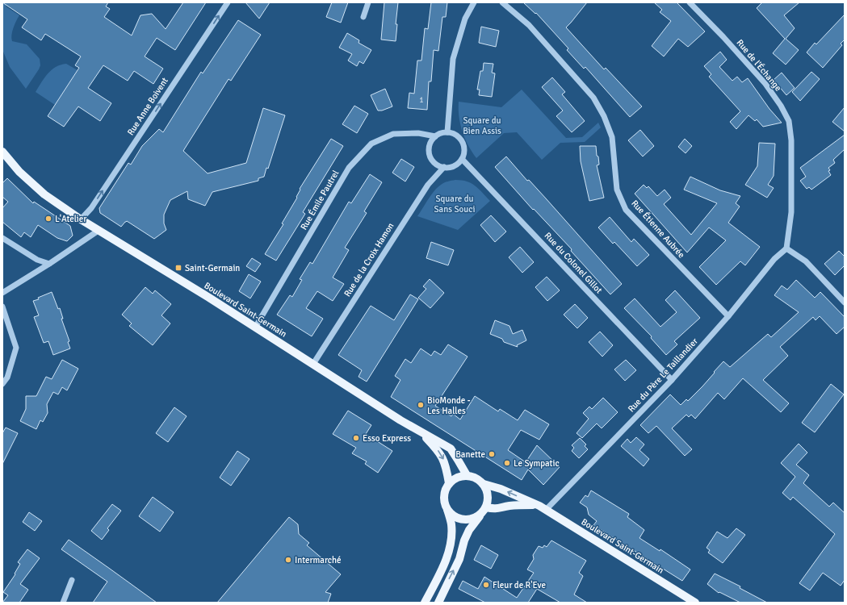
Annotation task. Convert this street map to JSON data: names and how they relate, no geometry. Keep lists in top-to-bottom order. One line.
{"streets":{"main road":["Boulevard Saint-Germain"],"street":["Rue de l'Échange","Rue Anne Boivent","Rue Émile Pautrel","Rue Étienne Aubrée","Rue de la Croix Hamon","Rue du Colonel Gillot","Rue du Père Le Taillandier"]},"crossings":[["Rue de l'Échange","Rue du Père Le Taillandier"],["Rue Anne Boivent","Boulevard Saint-Germain"],["Rue Émile Pautrel","Rue de la Croix Hamon"],["Rue Émile Pautrel","Rue du Colonel Gillot"],["Rue Émile Pautrel","Boulevard Saint-Germain"],["Rue Étienne Aubrée","Rue du Père Le Taillandier"],["Rue de la Croix Hamon","Rue du Colonel Gillot"],["Rue de la Croix Hamon","Boulevard Saint-Germain"],["Rue du Colonel Gillot","Rue du Père Le Taillandier"],["Boulevard Saint-Germain","Rue du Père Le Taillandier"]],"one_way":["Rue Anne Boivent"],"parks":["Square du Bien Assis","Square du Sans Souci"],"places":{"other":["L'Atelier","BioMonde - Les Halles","Esso Express","Banette","Le Sympatic","Intermarché","Fleur de R'Eve"],"transit":["Saint-Germain"]},"house_numbers":["1"]}
